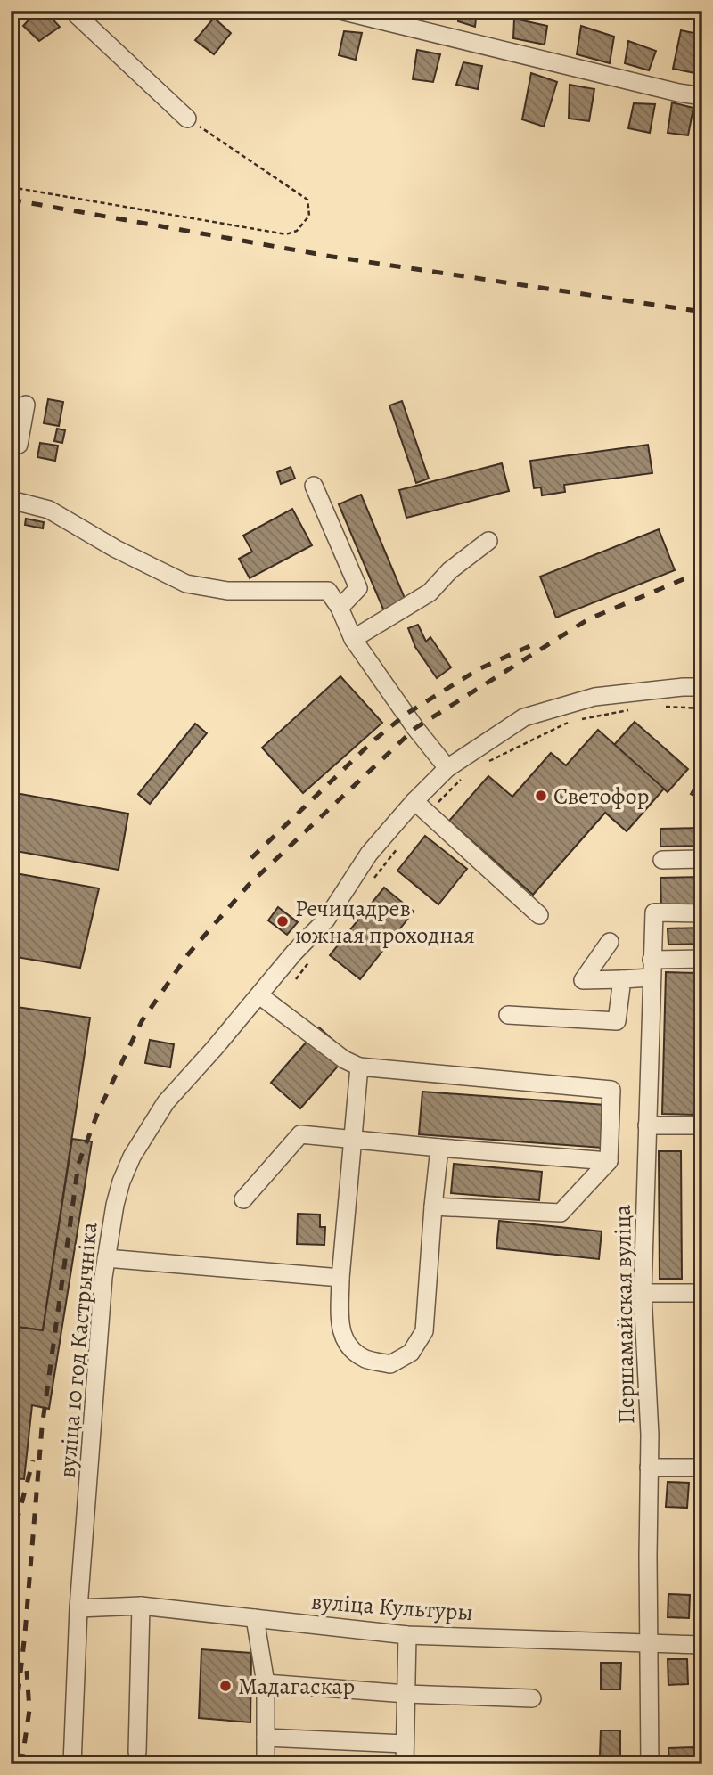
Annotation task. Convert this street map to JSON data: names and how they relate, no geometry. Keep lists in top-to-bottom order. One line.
{"streets":{"street":["Першамайская вуліца","вуліца 10 год Кастрычніка","вуліца Культуры"]},"crossings":[["Першамайская вуліца","вуліца Культуры"],["вуліца 10 год Кастрычніка","вуліца Культуры"]],"places":["Светофор","Речицадрев южная проходная","Мадагаскар"]}
